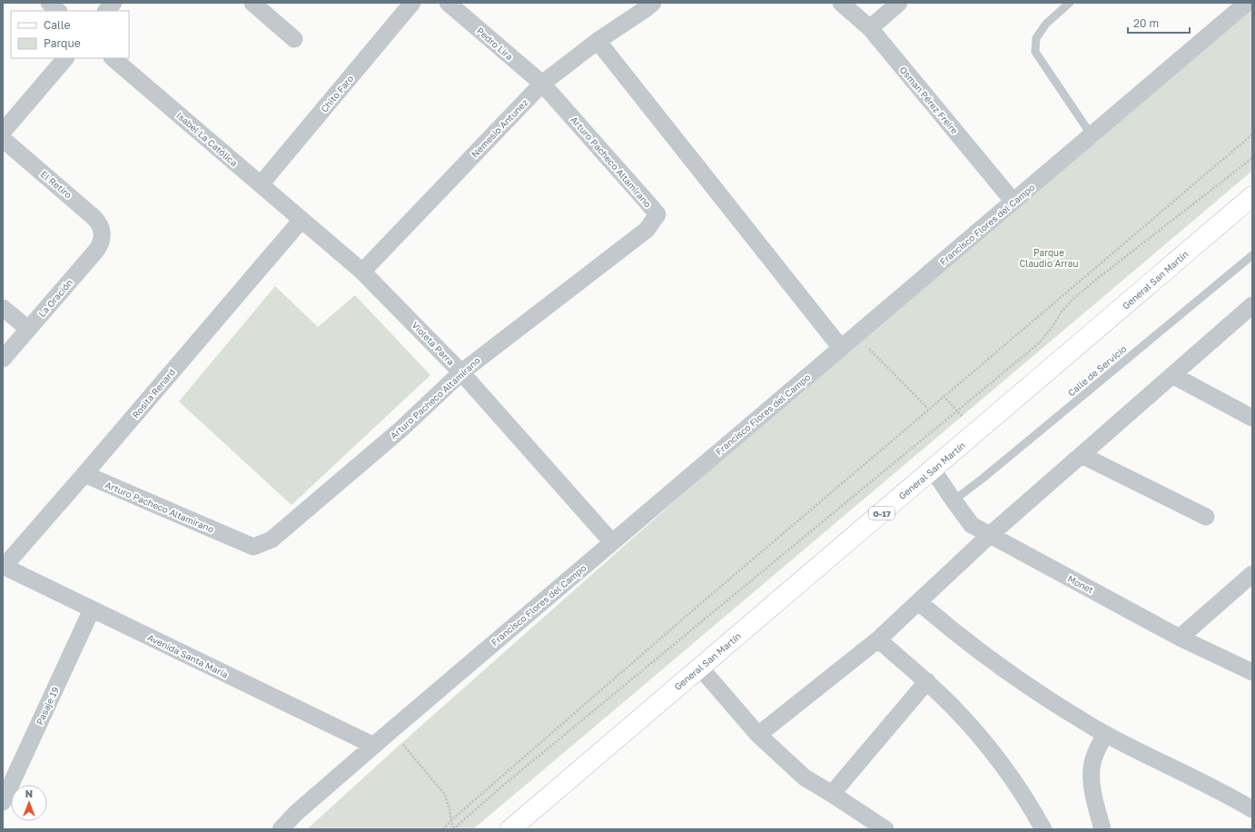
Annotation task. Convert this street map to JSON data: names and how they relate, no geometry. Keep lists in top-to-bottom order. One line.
{"streets":{"main road":["General San Martín","G-17"],"street":["Pedro Lira","Chito Faro","Osman Pérez Freire","Nemesio Antunez","Isabel La Católica","Arturo Pacheco Altamirano","El Retiro","Francisco Flores del Campo","La Oración","Violeta Parra","Rosita Renard","Monet","Avenida Santa María","Pasaje 19"],"lane":["Calle de Servicio"]},"crossings":[["Pedro Lira","Nemesio Antunez"],["Pedro Lira","Arturo Pacheco Altamirano"],["Chito Faro","Isabel La Católica"],["Osman Pérez Freire","Francisco Flores del Campo"],["Nemesio Antunez","Arturo Pacheco Altamirano"],["Nemesio Antunez","Violeta Parra"],["Isabel La Católica","Violeta Parra"],["Isabel La Católica","Rosita Renard"],["Arturo Pacheco Altamirano","Violeta Parra"],["Arturo Pacheco Altamirano","Rosita Renard"],["El Retiro","La Oración"],["Francisco Flores del Campo","Violeta Parra"],["Francisco Flores del Campo","Avenida Santa María"],["General San Martín","Monet"],["Violeta Parra","Rosita Renard"],["Calle de Servicio","Monet"],["Rosita Renard","Avenida Santa María"],["Avenida Santa María","Pasaje 19"]],"parks":["Parque Claudio Arrau"],"legend":["Calle","Parque"],"scale_bar":"20 m","north":"top"}
